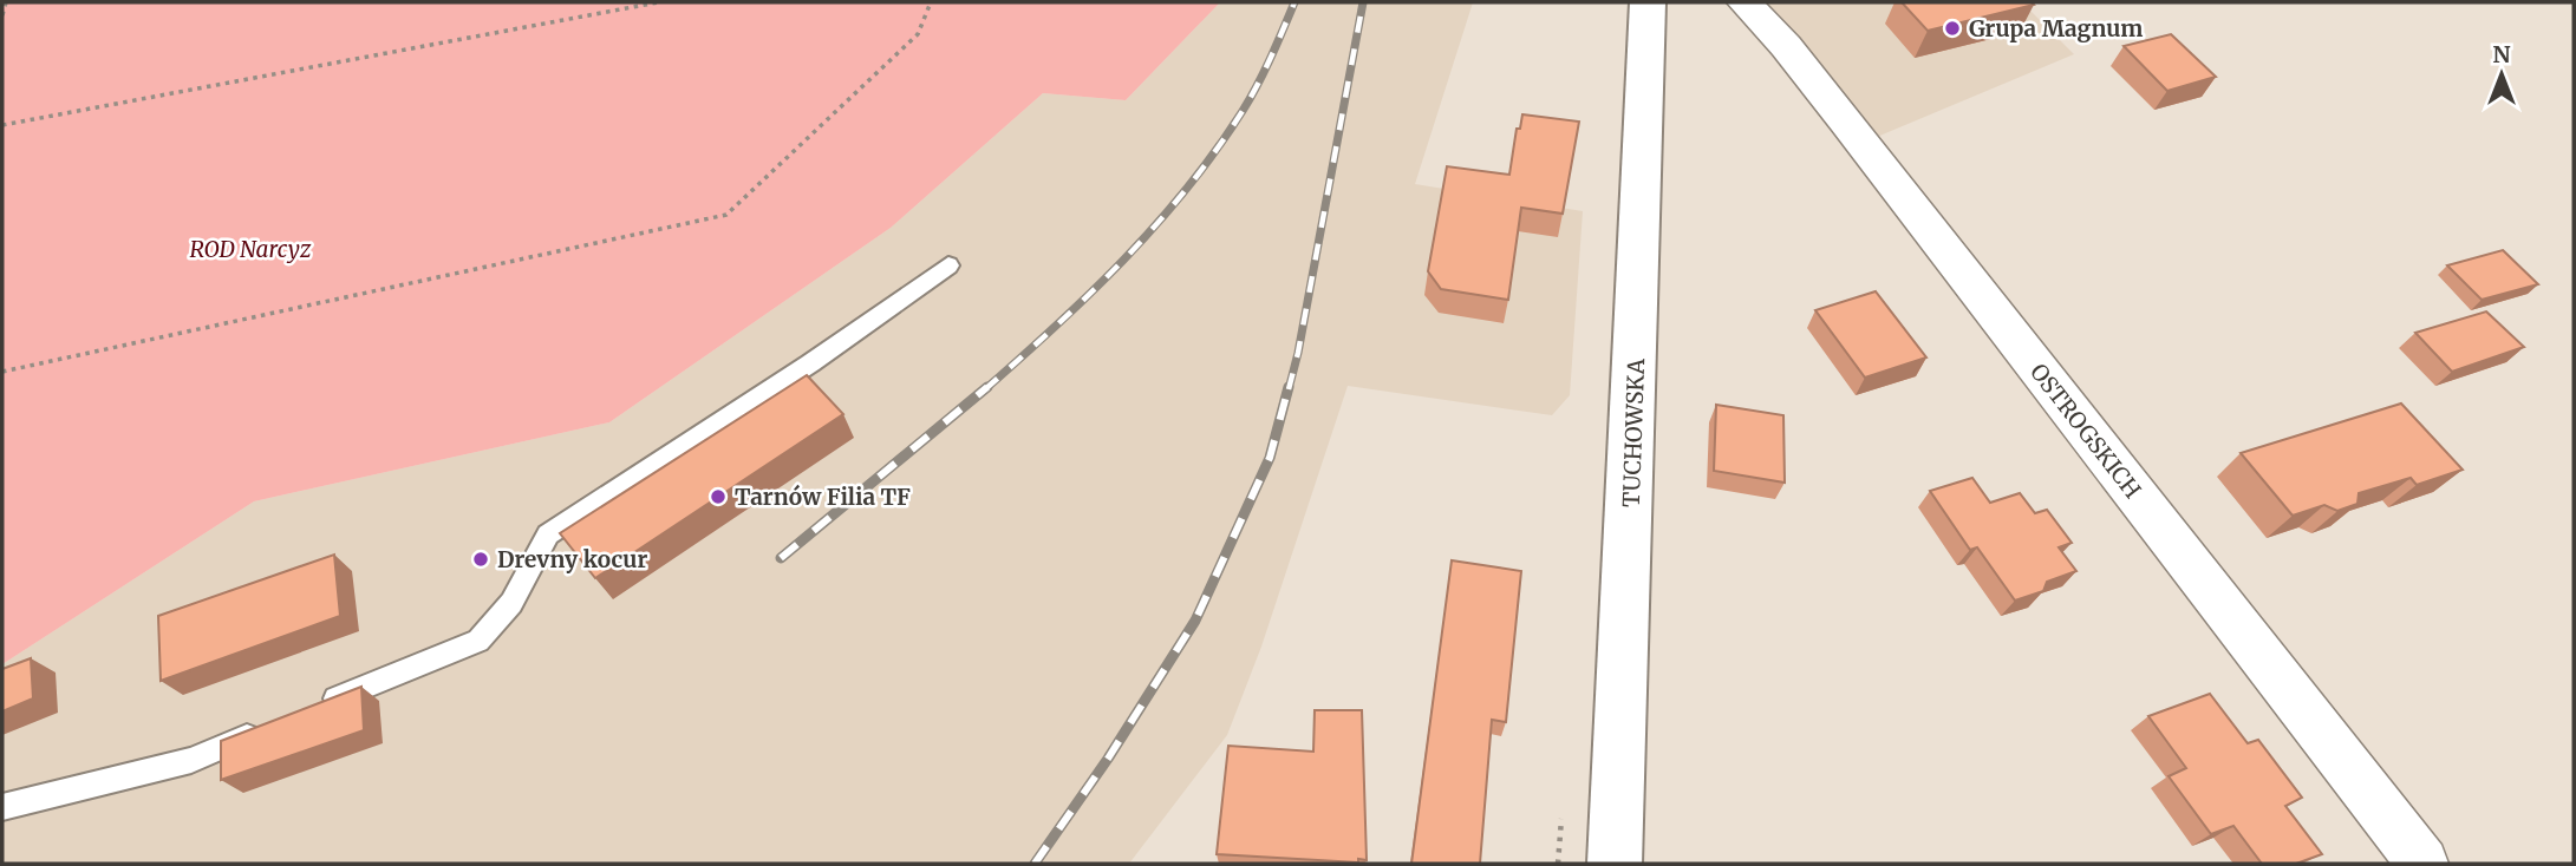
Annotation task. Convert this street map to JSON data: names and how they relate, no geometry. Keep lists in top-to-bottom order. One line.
{"streets":{"street":["OSTROGSKICH","TUCHOWSKA"]},"parks":["ROD Narcyz"],"places":["Grupa Magnum","Tarnów Filia TF","Drevny kocur"],"north":"top"}
